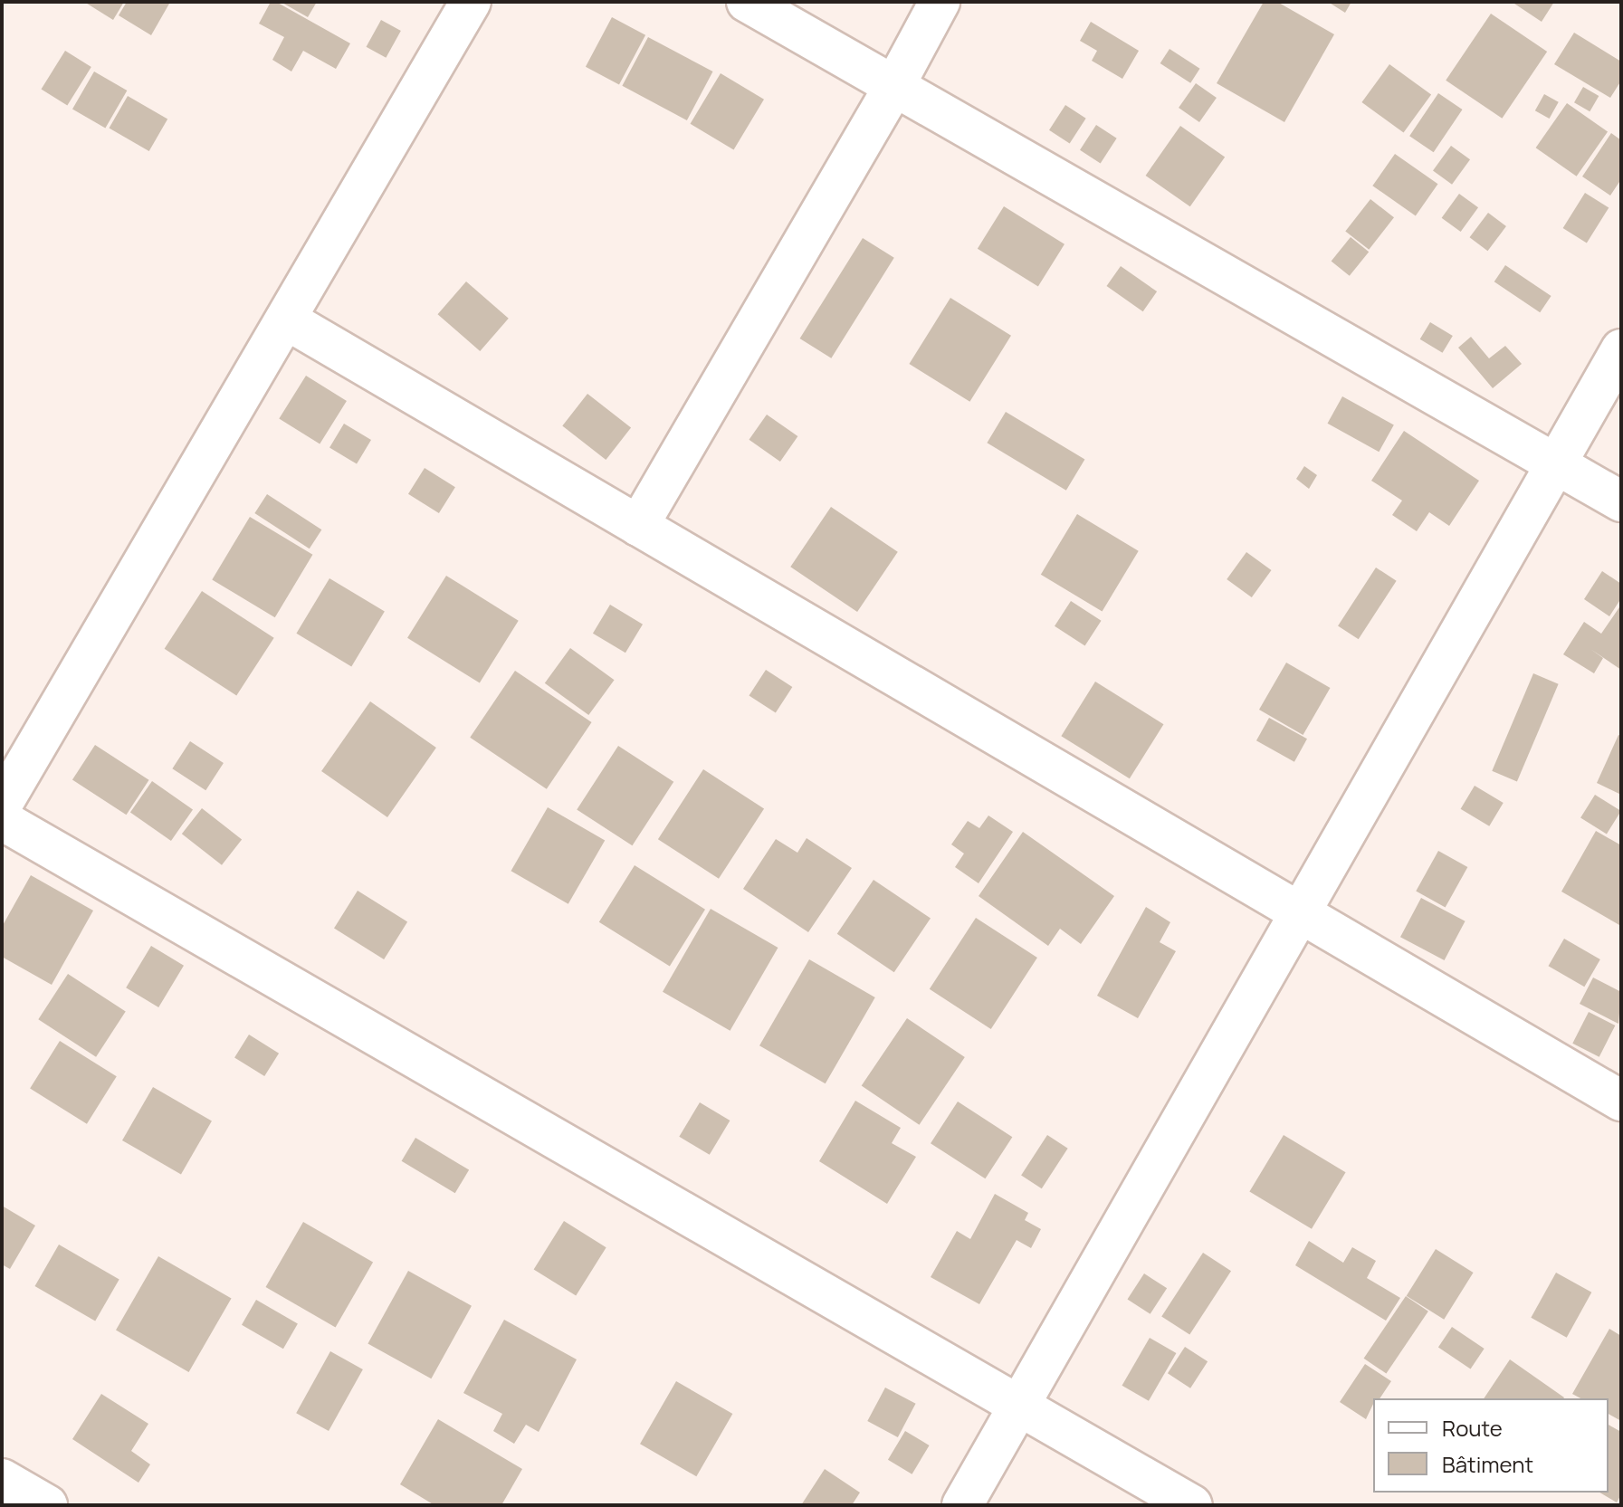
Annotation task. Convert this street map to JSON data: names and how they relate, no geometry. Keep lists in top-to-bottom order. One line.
{"legend":["Route","Bâtiment"]}
